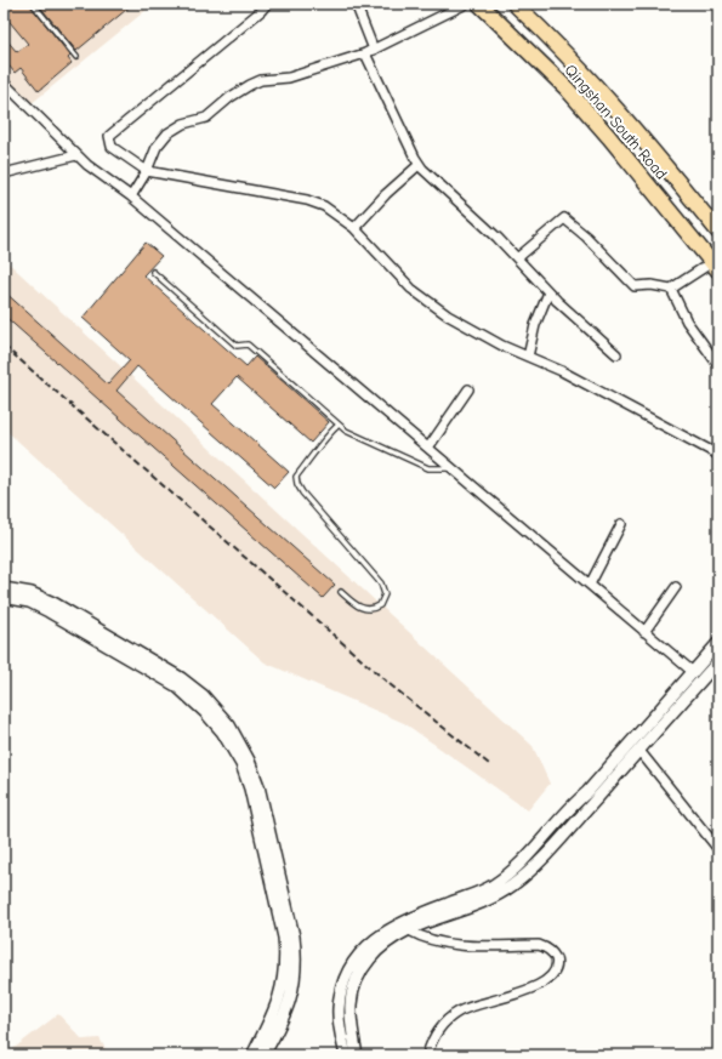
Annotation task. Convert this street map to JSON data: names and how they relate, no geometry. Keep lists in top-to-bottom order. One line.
{"streets":{"main road":["Qingshan South Road"]}}
